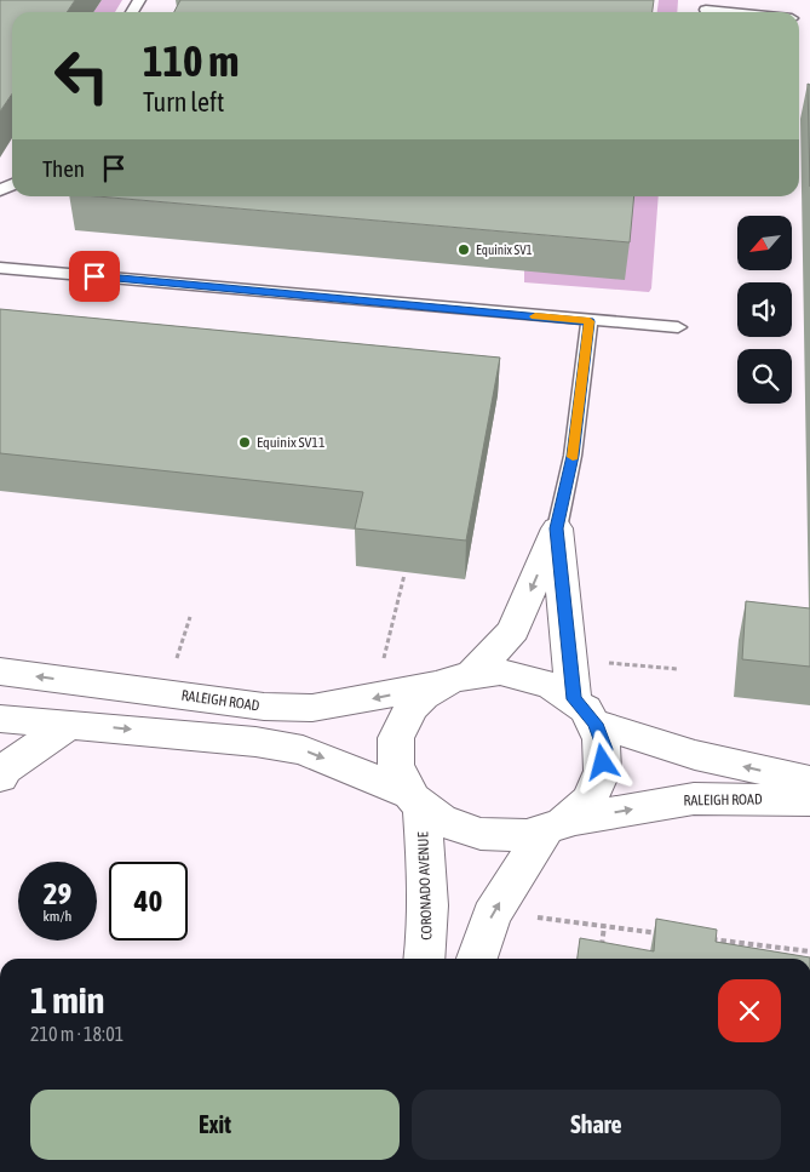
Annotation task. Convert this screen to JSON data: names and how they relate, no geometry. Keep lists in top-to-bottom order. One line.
{"streets":{"street":["RALEIGH ROAD","CORONADO AVENUE"]},"crossings":[["RALEIGH ROAD","CORONADO AVENUE"]],"places":["Equinix SV1","Equinix SV11"],"north":"bottom left","page":{"turn":["110 m","Turn left"],"then":"Then","speed":"29 km/h","limit":"40","heading":["1 min","210 m · 18:01"],"buttons":["Exit","Share"]}}
